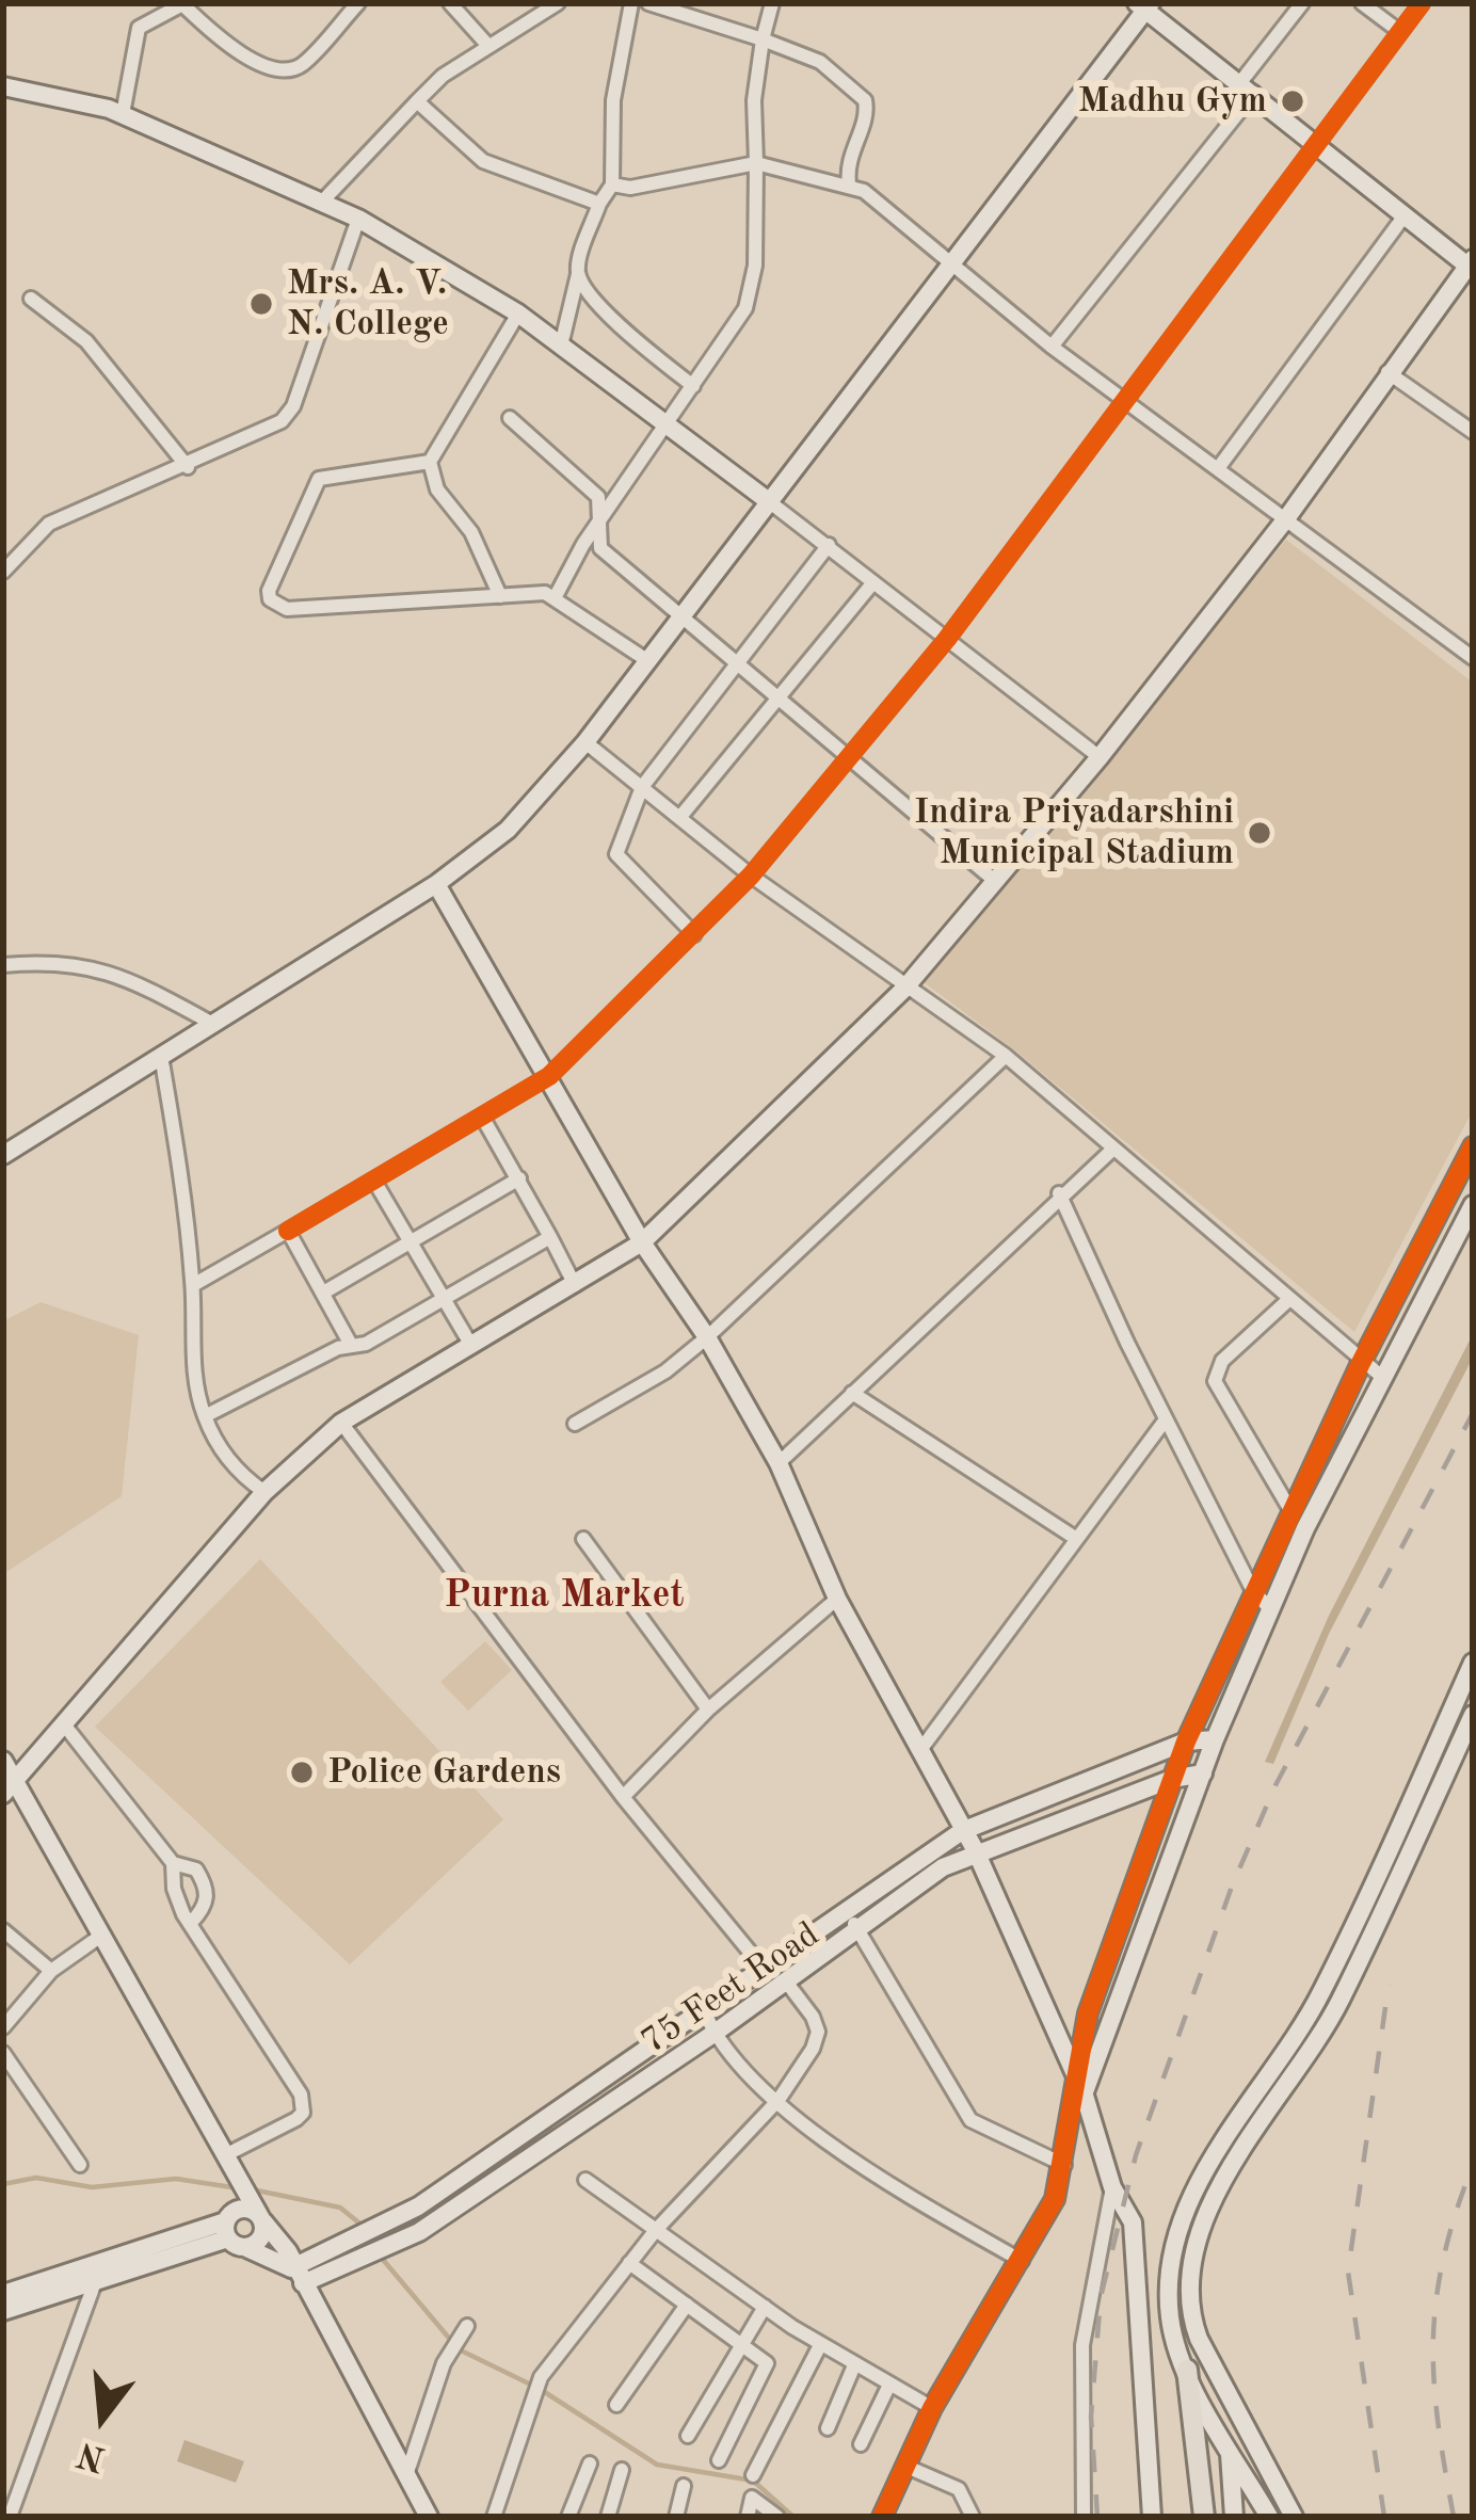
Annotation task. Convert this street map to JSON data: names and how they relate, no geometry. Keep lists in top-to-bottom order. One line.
{"streets":{"street":["75 Feet Road"]},"districts":["Purna Market"],"places":["Madhu Gym","Mrs. A. V. N. College","Indira Priyadarshini Municipal Stadium","Police Gardens"],"north":"bottom"}
